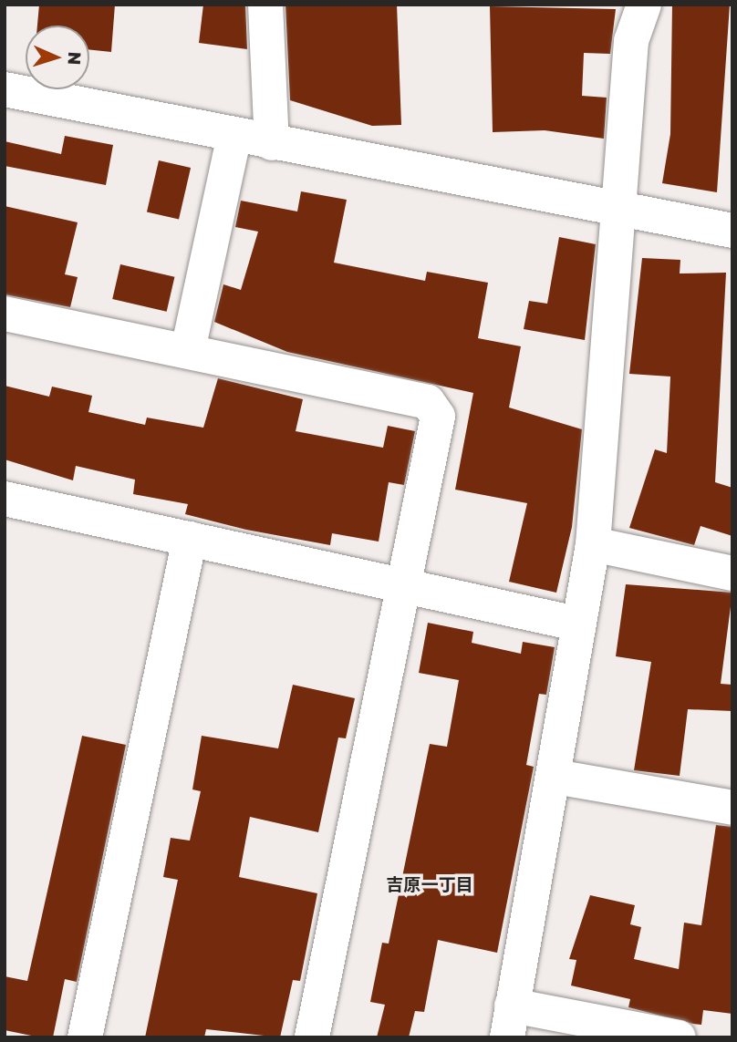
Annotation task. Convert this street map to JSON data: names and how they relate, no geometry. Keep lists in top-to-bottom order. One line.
{"districts":["吉原一丁目"],"north":"right"}
